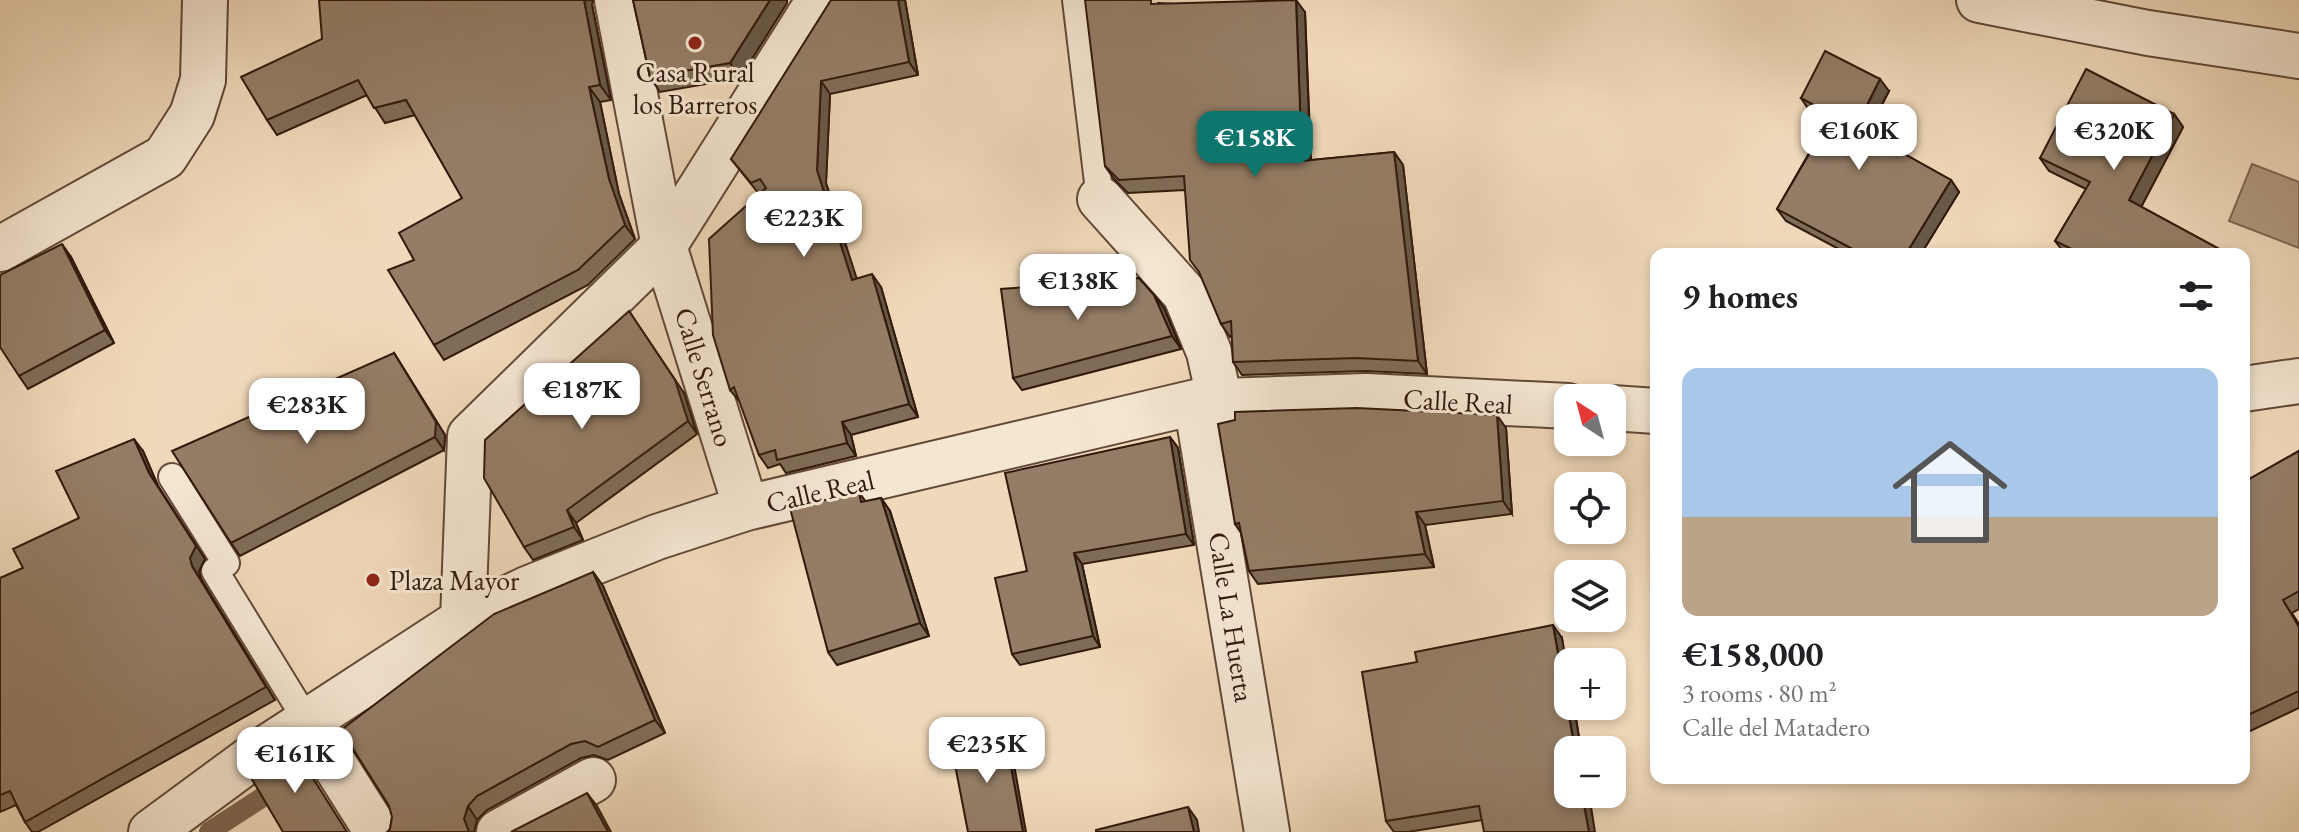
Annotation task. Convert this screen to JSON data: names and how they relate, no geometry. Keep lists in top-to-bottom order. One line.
{"streets":{"street":["Calle Serrano","Calle Real","Calle La Huerta"]},"crossings":[["Calle Serrano","Calle Real"],["Calle Real","Calle La Huerta"]],"places":["Casa Rural los Barreros","Plaza Mayor"],"north":"top left","page":{"price":["€160K","€320K","€158K","€223K","€138K","€187K","€283K","€235K","€161K"],"heading":"9 homes","list":[{"name":"€158,000","note":"3 rooms · 80 m² · Calle del Matadero"}],"map_buttons":["+","−"]}}
